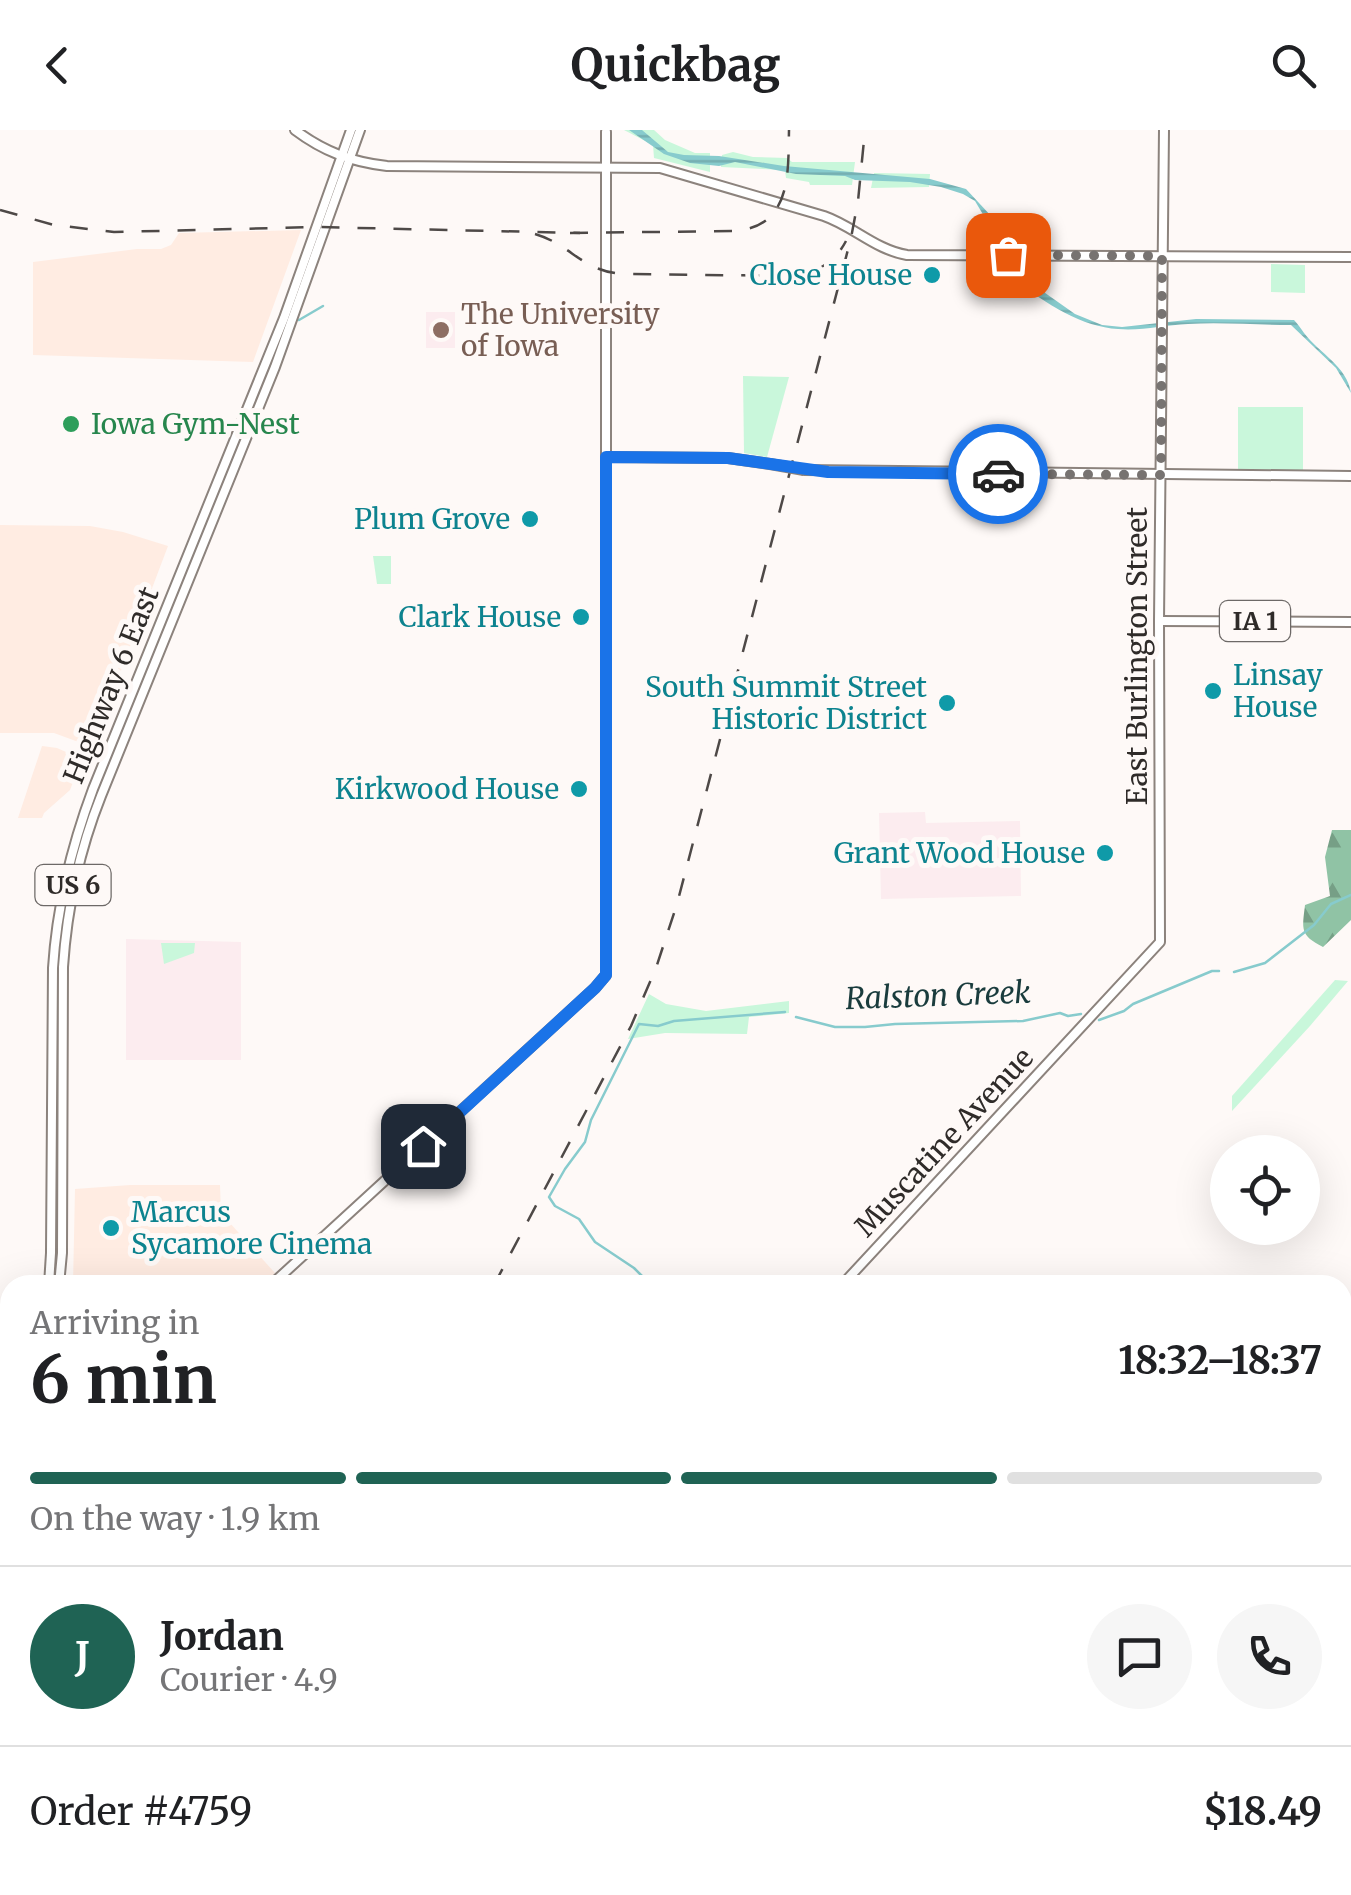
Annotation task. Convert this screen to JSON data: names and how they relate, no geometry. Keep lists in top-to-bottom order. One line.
{"streets":{"main road":["IA 1","East Burlington Street","Highway 6 East","US 6","Muscatine Avenue"]},"crossings":[["IA 1","East Burlington Street"],["East Burlington Street","Muscatine Avenue"]],"water":["Ralston Creek"],"places":["Close House","The University of Iowa","Iowa Gym-Nest","Plum Grove","Clark House","Linsay House","South Summit Street Historic District","Kirkwood House","Grant Wood House","Marcus Sycamore Cinema"],"page":{"header":"Quickbag","heading":["6 min","Arriving in","18:32–18:37"],"panel":["Jordan","Courier · 4.9","Order #4759","$18.49"],"bar":"On the way · 1.9 km","round":"J"}}
